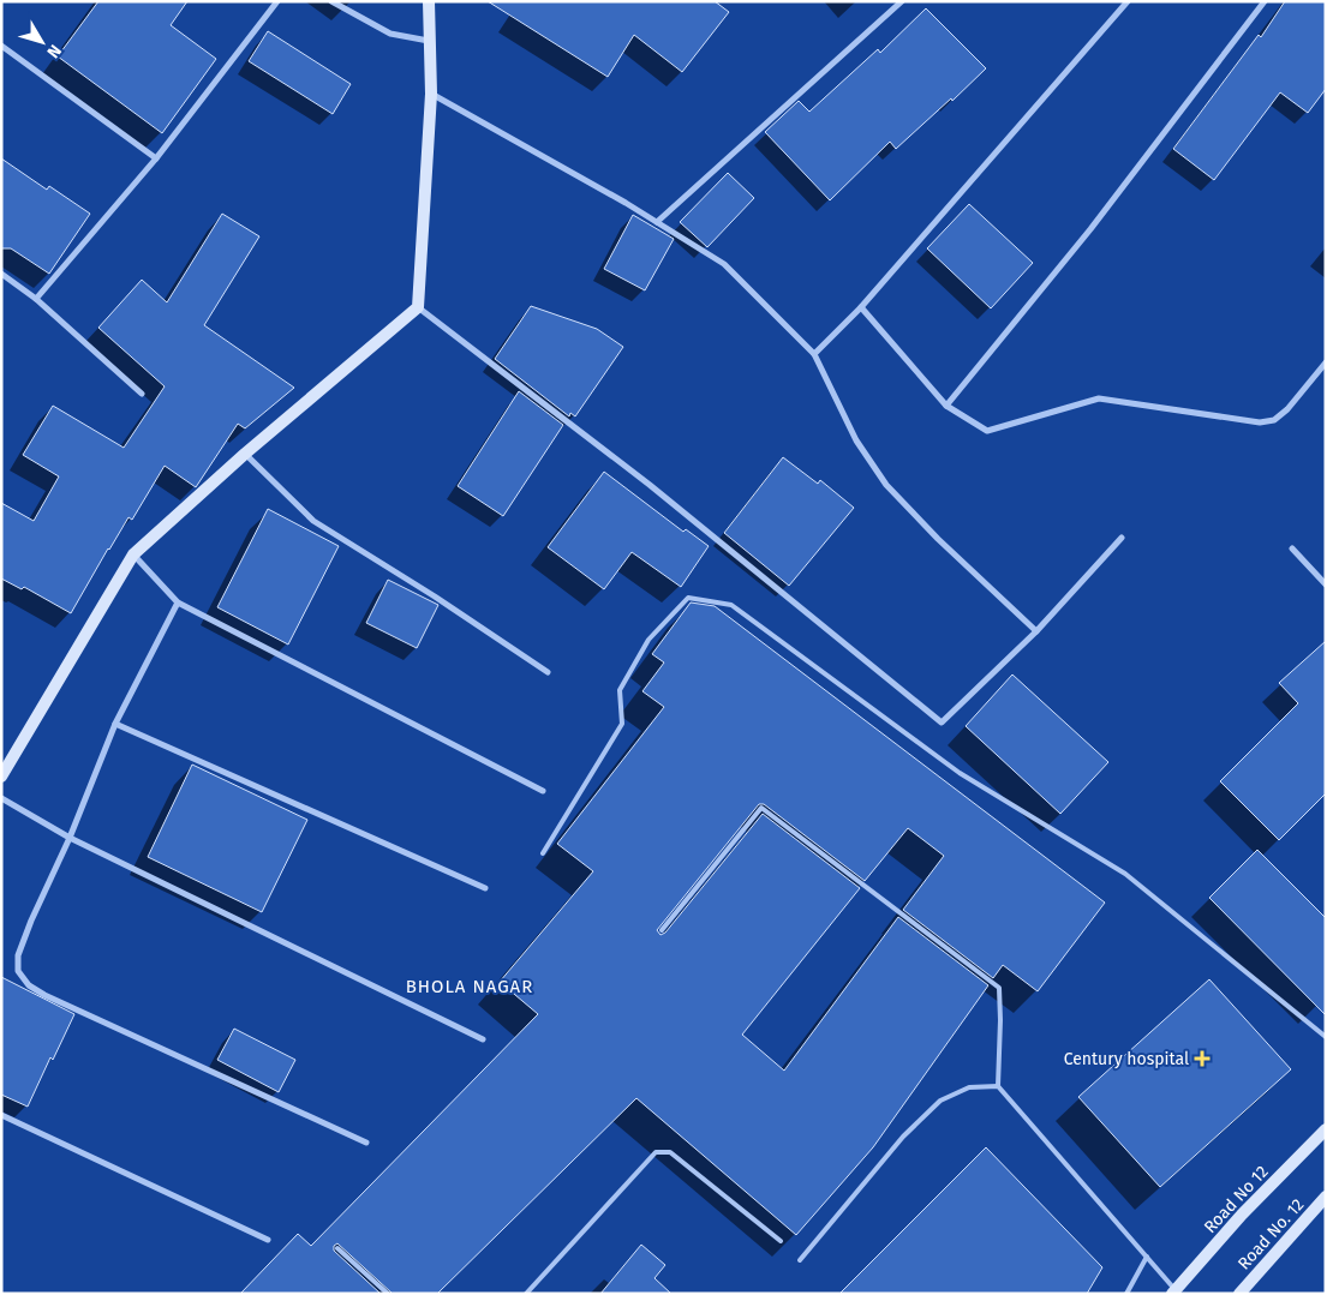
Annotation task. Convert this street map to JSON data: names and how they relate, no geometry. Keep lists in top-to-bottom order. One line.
{"streets":{"street":["Road No 12","Road No. 12"]},"districts":["BHOLA NAGAR"],"places":{"health":["Century hospital"]},"north":"bottom right"}
